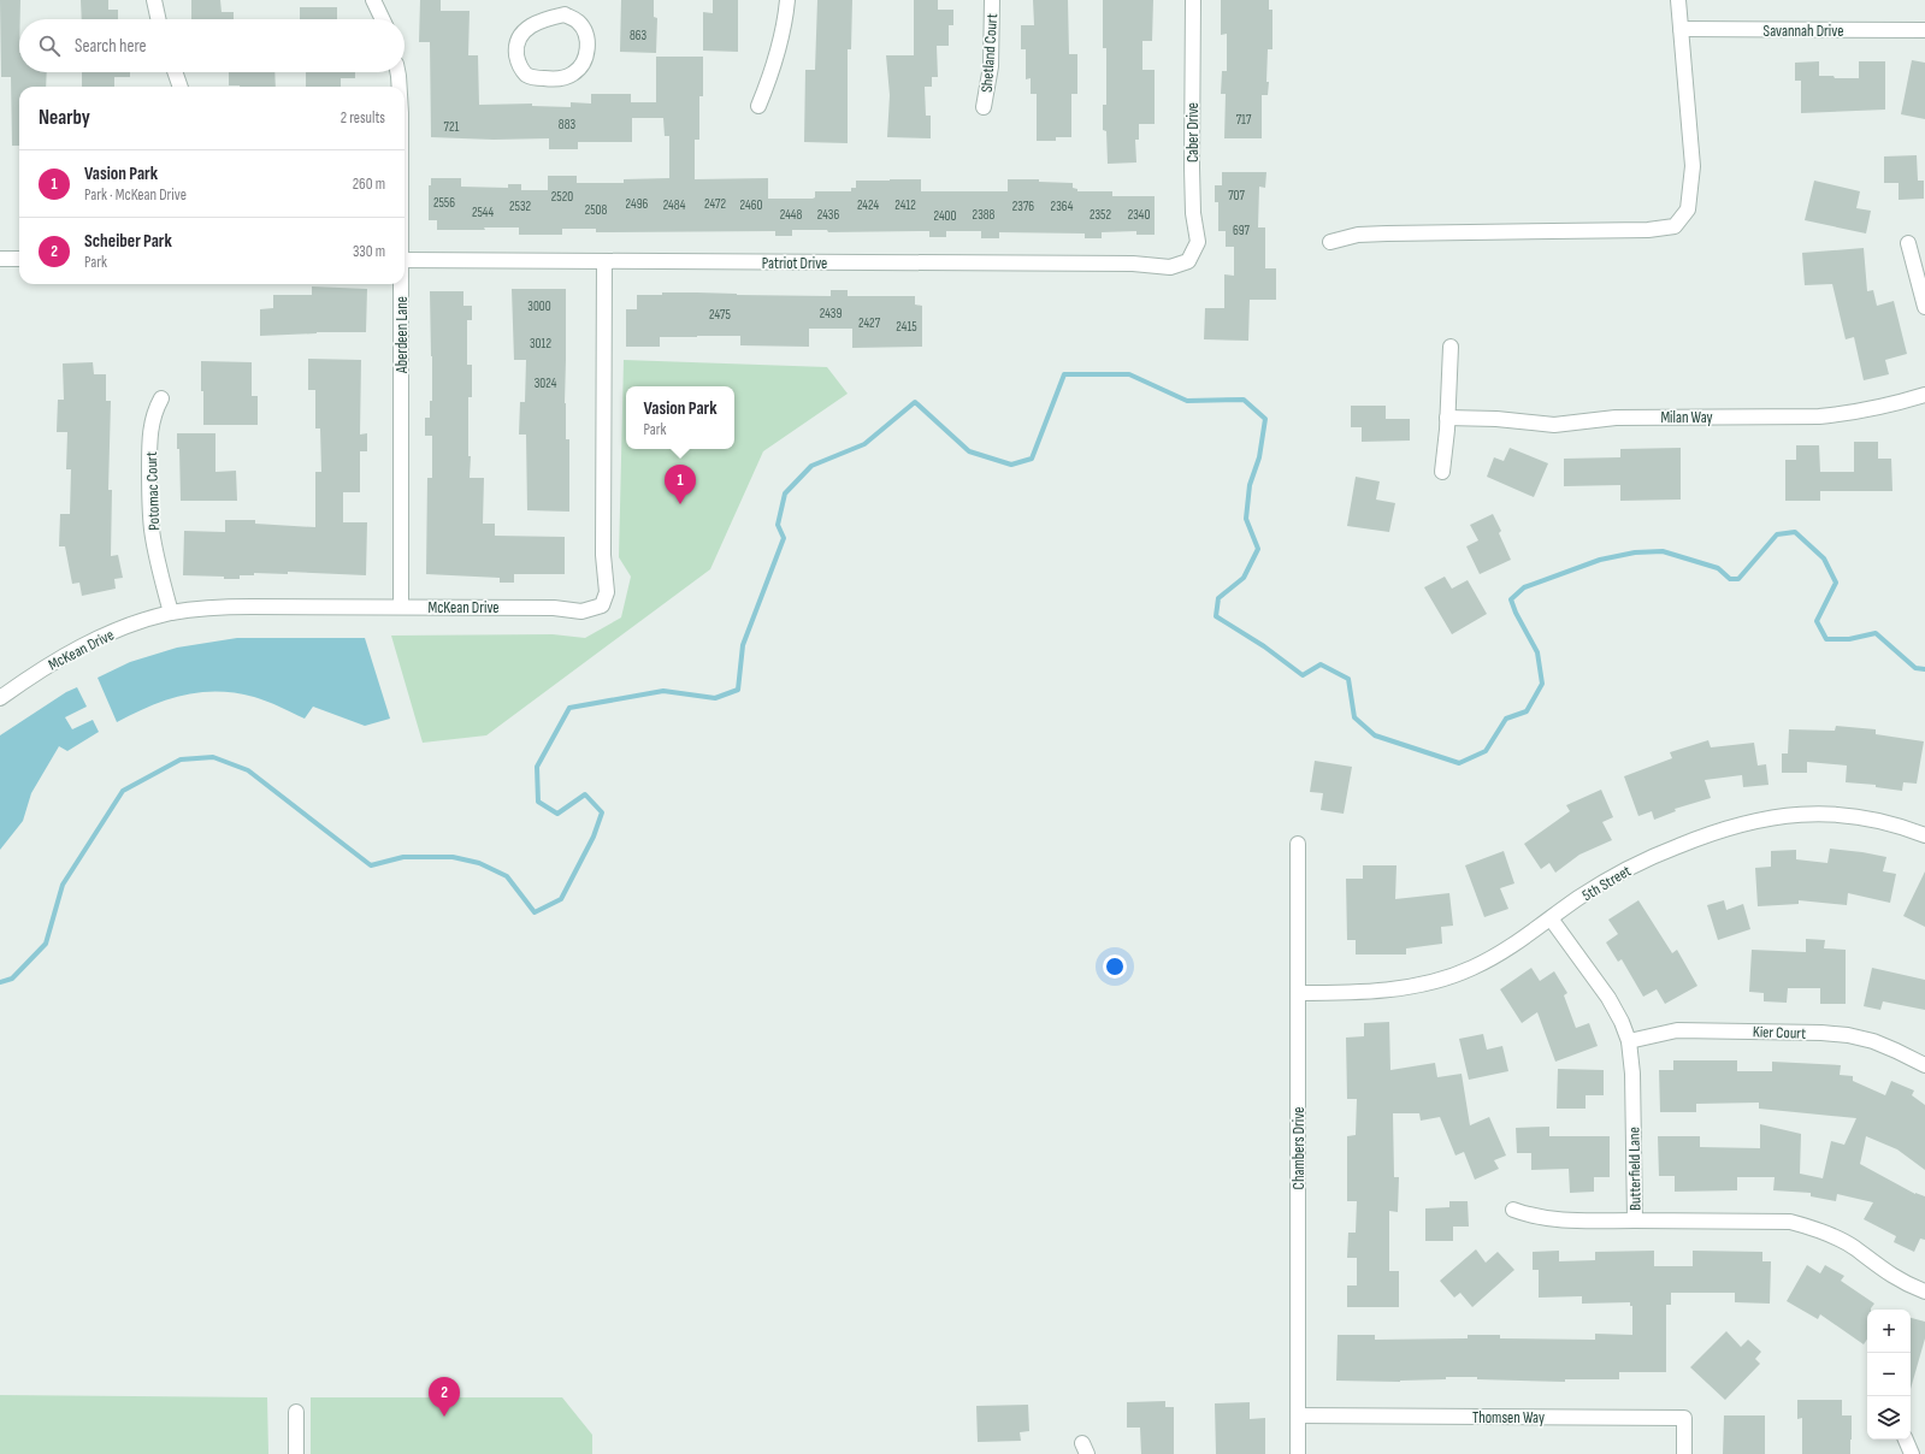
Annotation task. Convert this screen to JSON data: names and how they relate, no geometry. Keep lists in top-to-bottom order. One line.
{"streets":{"street":["Savannah Drive","Shetland Court","Caber Drive","Patriot Drive","Aberdeen Lane","Milan Way","Potomac Court","McKean Drive","5th Street","Kier Court","Chambers Drive","Butterfield Lane","Thomsen Way"]},"crossings":[["Caber Drive","Patriot Drive"],["Patriot Drive","McKean Drive"],["Aberdeen Lane","McKean Drive"],["Potomac Court","McKean Drive"],["5th Street","Chambers Drive"],["5th Street","Butterfield Lane"],["Kier Court","Butterfield Lane"],["Chambers Drive","Thomsen Way"]],"house_numbers":["863","717","883","721","707","2520","2556","2496","2472","2484","2460","2424","2412","2532","2376","2364","2508","2544","2448","2436","2388","2352","2340","2400","697","3000","2439","2475","2427","2415","3012","3024"],"page":{"search":"Search here","heading":["Nearby","2 results"],"list":[{"mark":"1","name":"Vasion Park","note":"Park · McKean Drive","value":"260 m"},{"mark":"2","name":"Scheiber Park","note":"Park","value":"330 m"}],"popup":["Vasion Park","Park"],"pins":["1","2"],"map_buttons":["+","−"]}}
